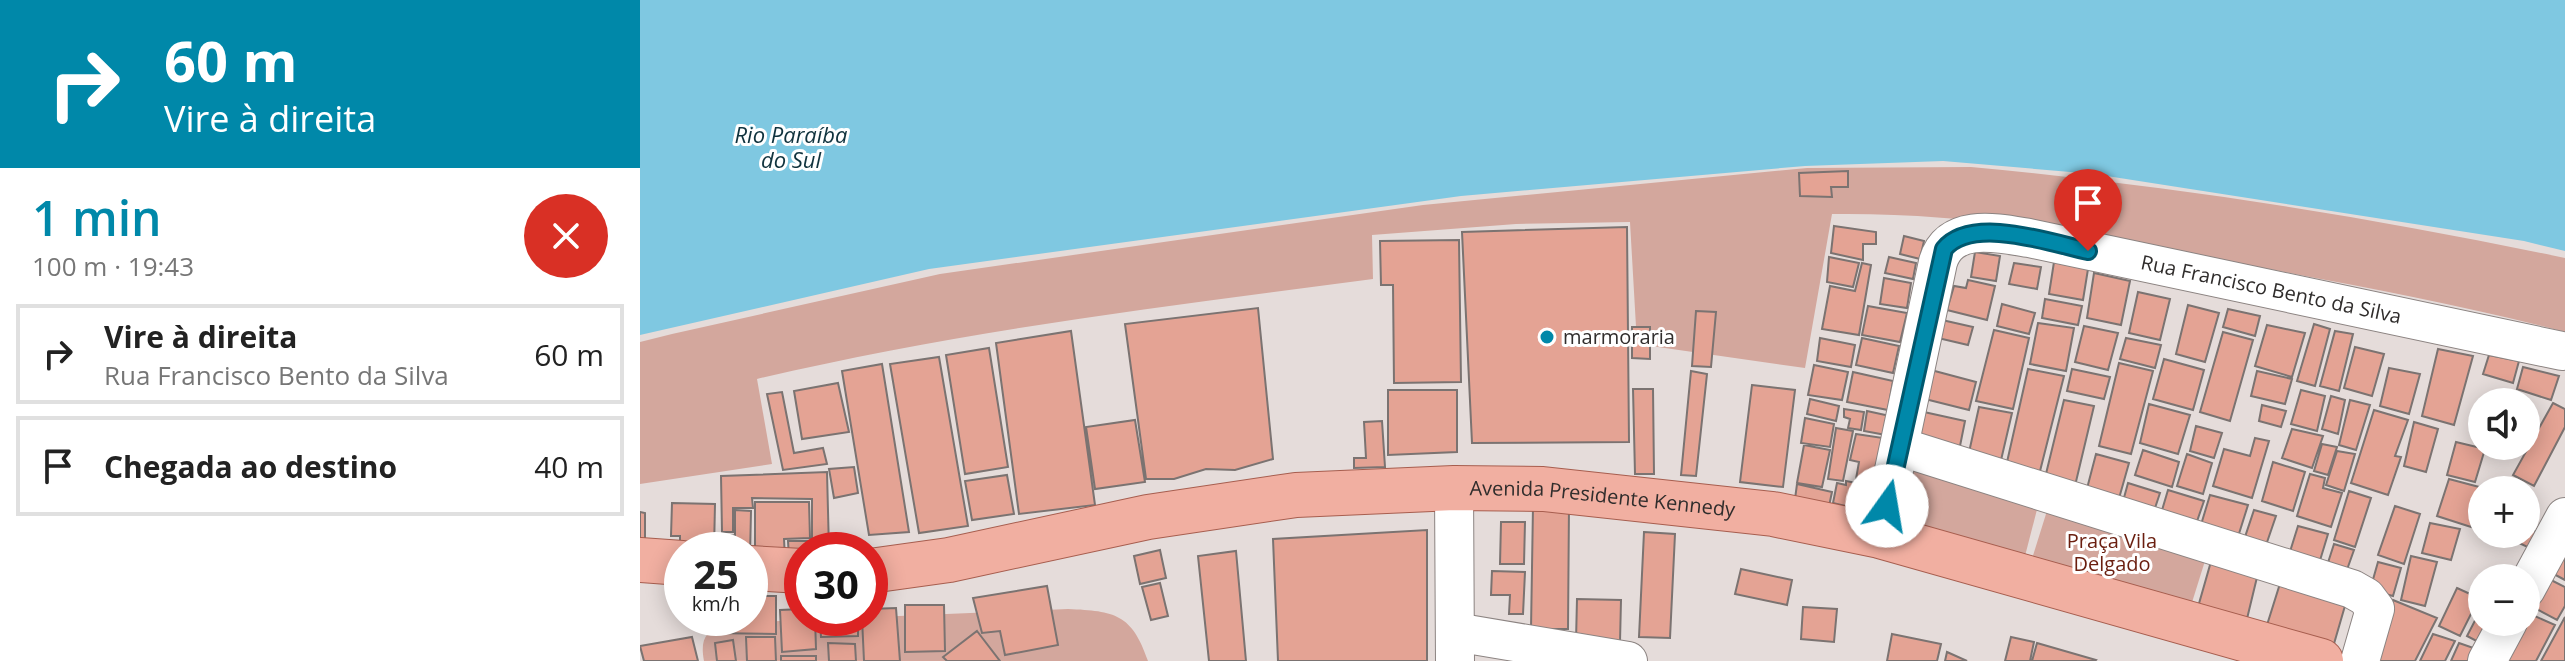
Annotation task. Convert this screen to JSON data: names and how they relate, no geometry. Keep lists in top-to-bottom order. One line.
{"streets":{"main road":["Avenida Presidente Kennedy"],"street":["Rua Francisco Bento da Silva"]},"crossings":[["Rua Francisco Bento da Silva","Avenida Presidente Kennedy"]],"water":["Rio Paraíba do Sul"],"parks":["Praça Vila Delgado"],"places":["marmoraria"],"page":{"turn":["60 m","Vire à direita"],"heading":["1 min","100 m · 19:43"],"list":[{"name":"Vire à direita","note":"Rua Francisco Bento da Silva","value":"60 m"},{"name":"Chegada ao destino","value":"40 m"}],"map_buttons":["+","−"],"speed":"25 km/h","limit":"30"}}
